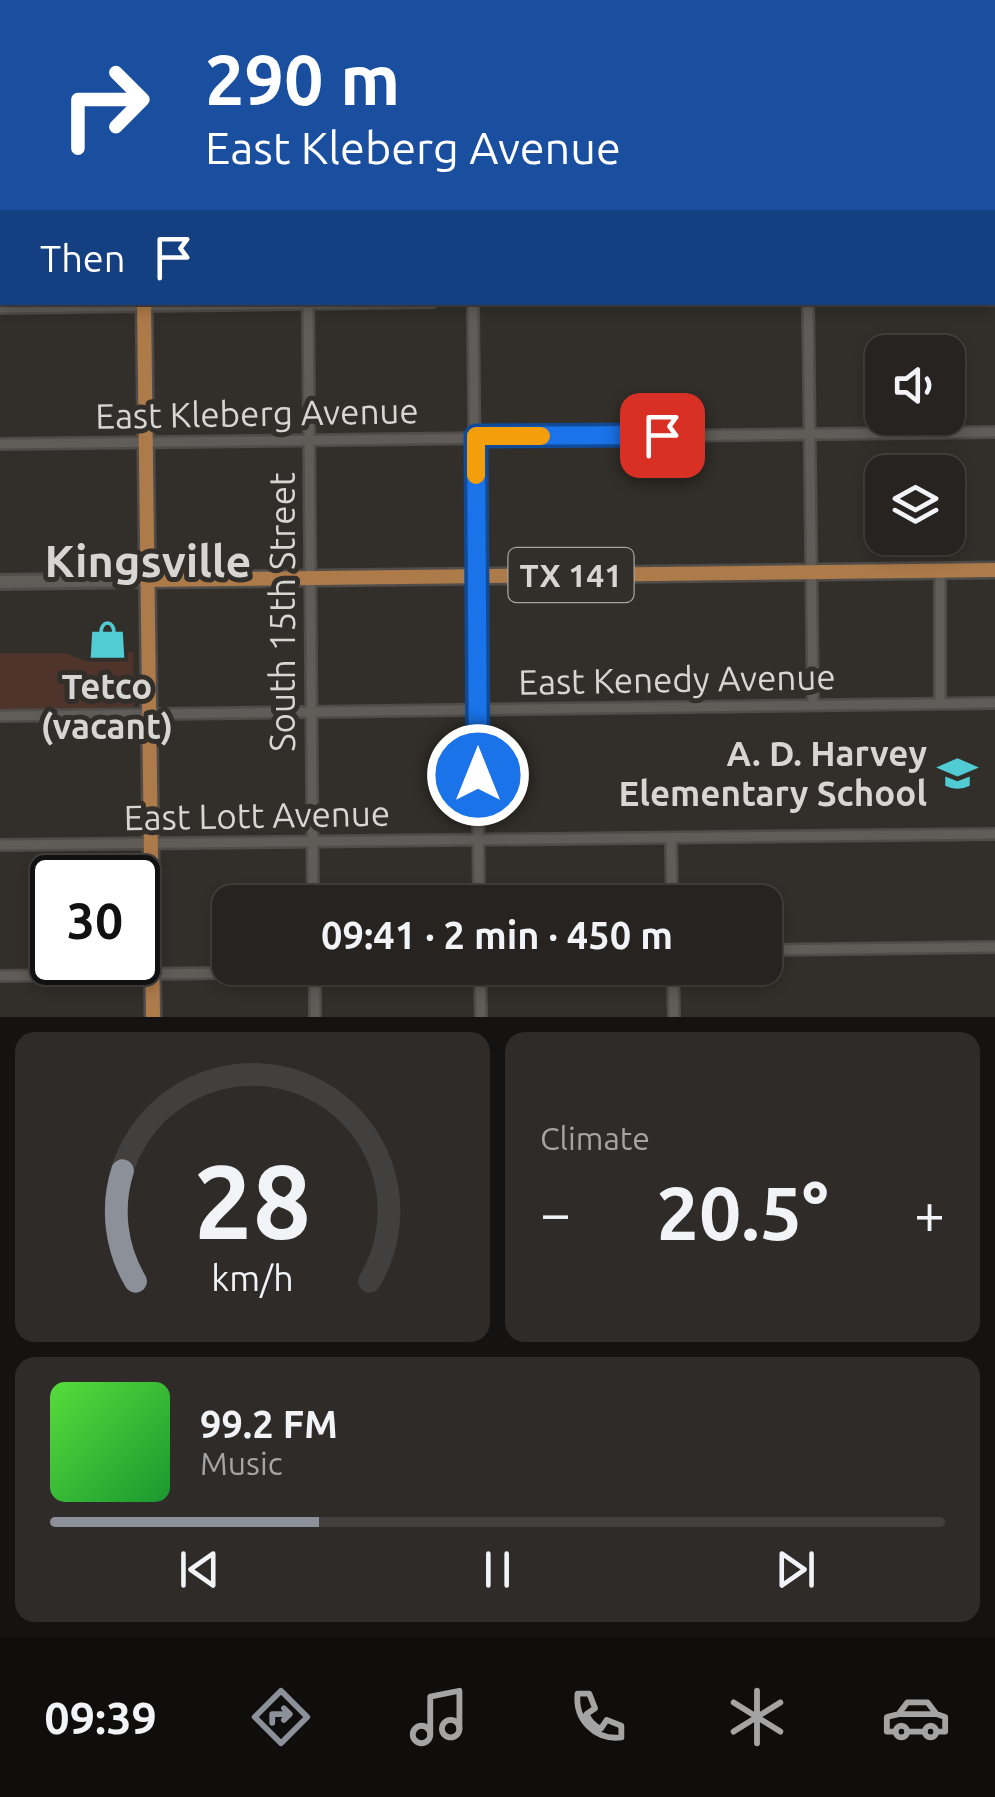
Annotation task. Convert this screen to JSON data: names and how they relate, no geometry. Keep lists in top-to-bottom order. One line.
{"streets":{"main road":["TX 141"],"street":["East Kleberg Avenue","South 15th Street","East Kenedy Avenue","East Lott Avenue"]},"crossings":[["East Kleberg Avenue","South 15th Street"],["TX 141","South 15th Street"],["South 15th Street","East Kenedy Avenue"],["South 15th Street","East Lott Avenue"]],"districts":["Kingsville"],"places":{"shop":["Tetco (vacant)"],"school or university":["A. D. Harvey Elementary School"]},"page":{"turn":["290 m","East Kleberg Avenue"],"then":"Then","limit":"30","trip":"09:41 · 2 min · 450 m","tile":"Climate","heat":["−","20.5°","+"],"song":["99.2 FM","Music"],"tabs":"09:39","gauge":["28","km/h"]}}
